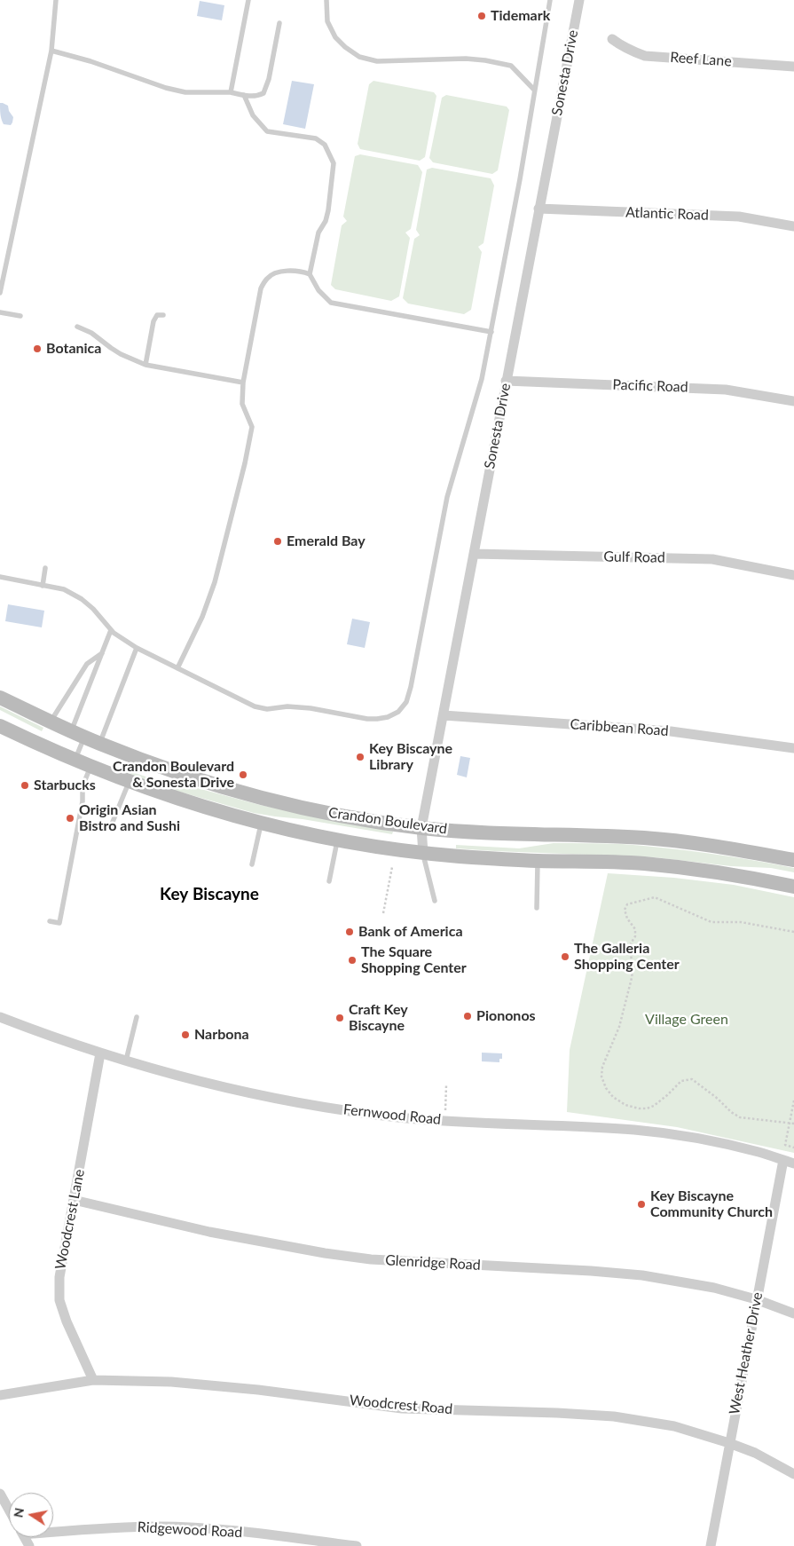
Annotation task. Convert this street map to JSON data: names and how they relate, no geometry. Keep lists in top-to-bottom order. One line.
{"streets":{"main road":["Crandon Boulevard"],"street":["Reef Lane","Sonesta Drive","Atlantic Road","Pacific Road","Gulf Road","Caribbean Road","Fernwood Road","Woodcrest Lane","Glenridge Road","West Heather Drive","Woodcrest Road","Ridgewood Road"]},"crossings":[["Sonesta Drive","Atlantic Road"],["Sonesta Drive","Pacific Road"],["Sonesta Drive","Gulf Road"],["Sonesta Drive","Caribbean Road"],["Sonesta Drive","Crandon Boulevard"],["Fernwood Road","Woodcrest Lane"],["Fernwood Road","West Heather Drive"],["Woodcrest Lane","Glenridge Road"],["Woodcrest Lane","Woodcrest Road"],["Glenridge Road","West Heather Drive"],["West Heather Drive","Woodcrest Road"]],"districts":["Key Biscayne"],"parks":["Village Green"],"places":["Tidemark","Botanica","Emerald Bay","Key Biscayne Library","Crandon Boulevard & Sonesta Drive","Starbucks","Origin Asian Bistro and Sushi","Bank of America","The Galleria Shopping Center","The Square Shopping Center","Piononos","Craft Key Biscayne","Narbona","Key Biscayne Community Church"],"north":"left"}
